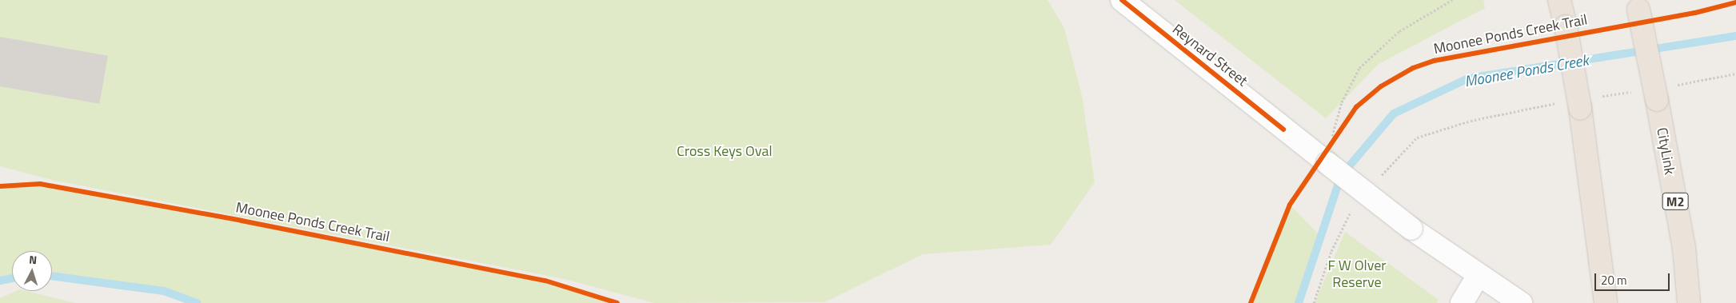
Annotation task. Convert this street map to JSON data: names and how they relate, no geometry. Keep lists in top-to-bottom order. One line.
{"streets":{"highway":["CityLink","M2"],"street":["Reynard Street"],"cycle path":["Moonee Ponds Creek Trail"]},"water":["Moonee Ponds Creek"],"parks":["Cross Keys Oval","F W Olver Reserve"],"scale_bar":"20 m","north":"top"}
